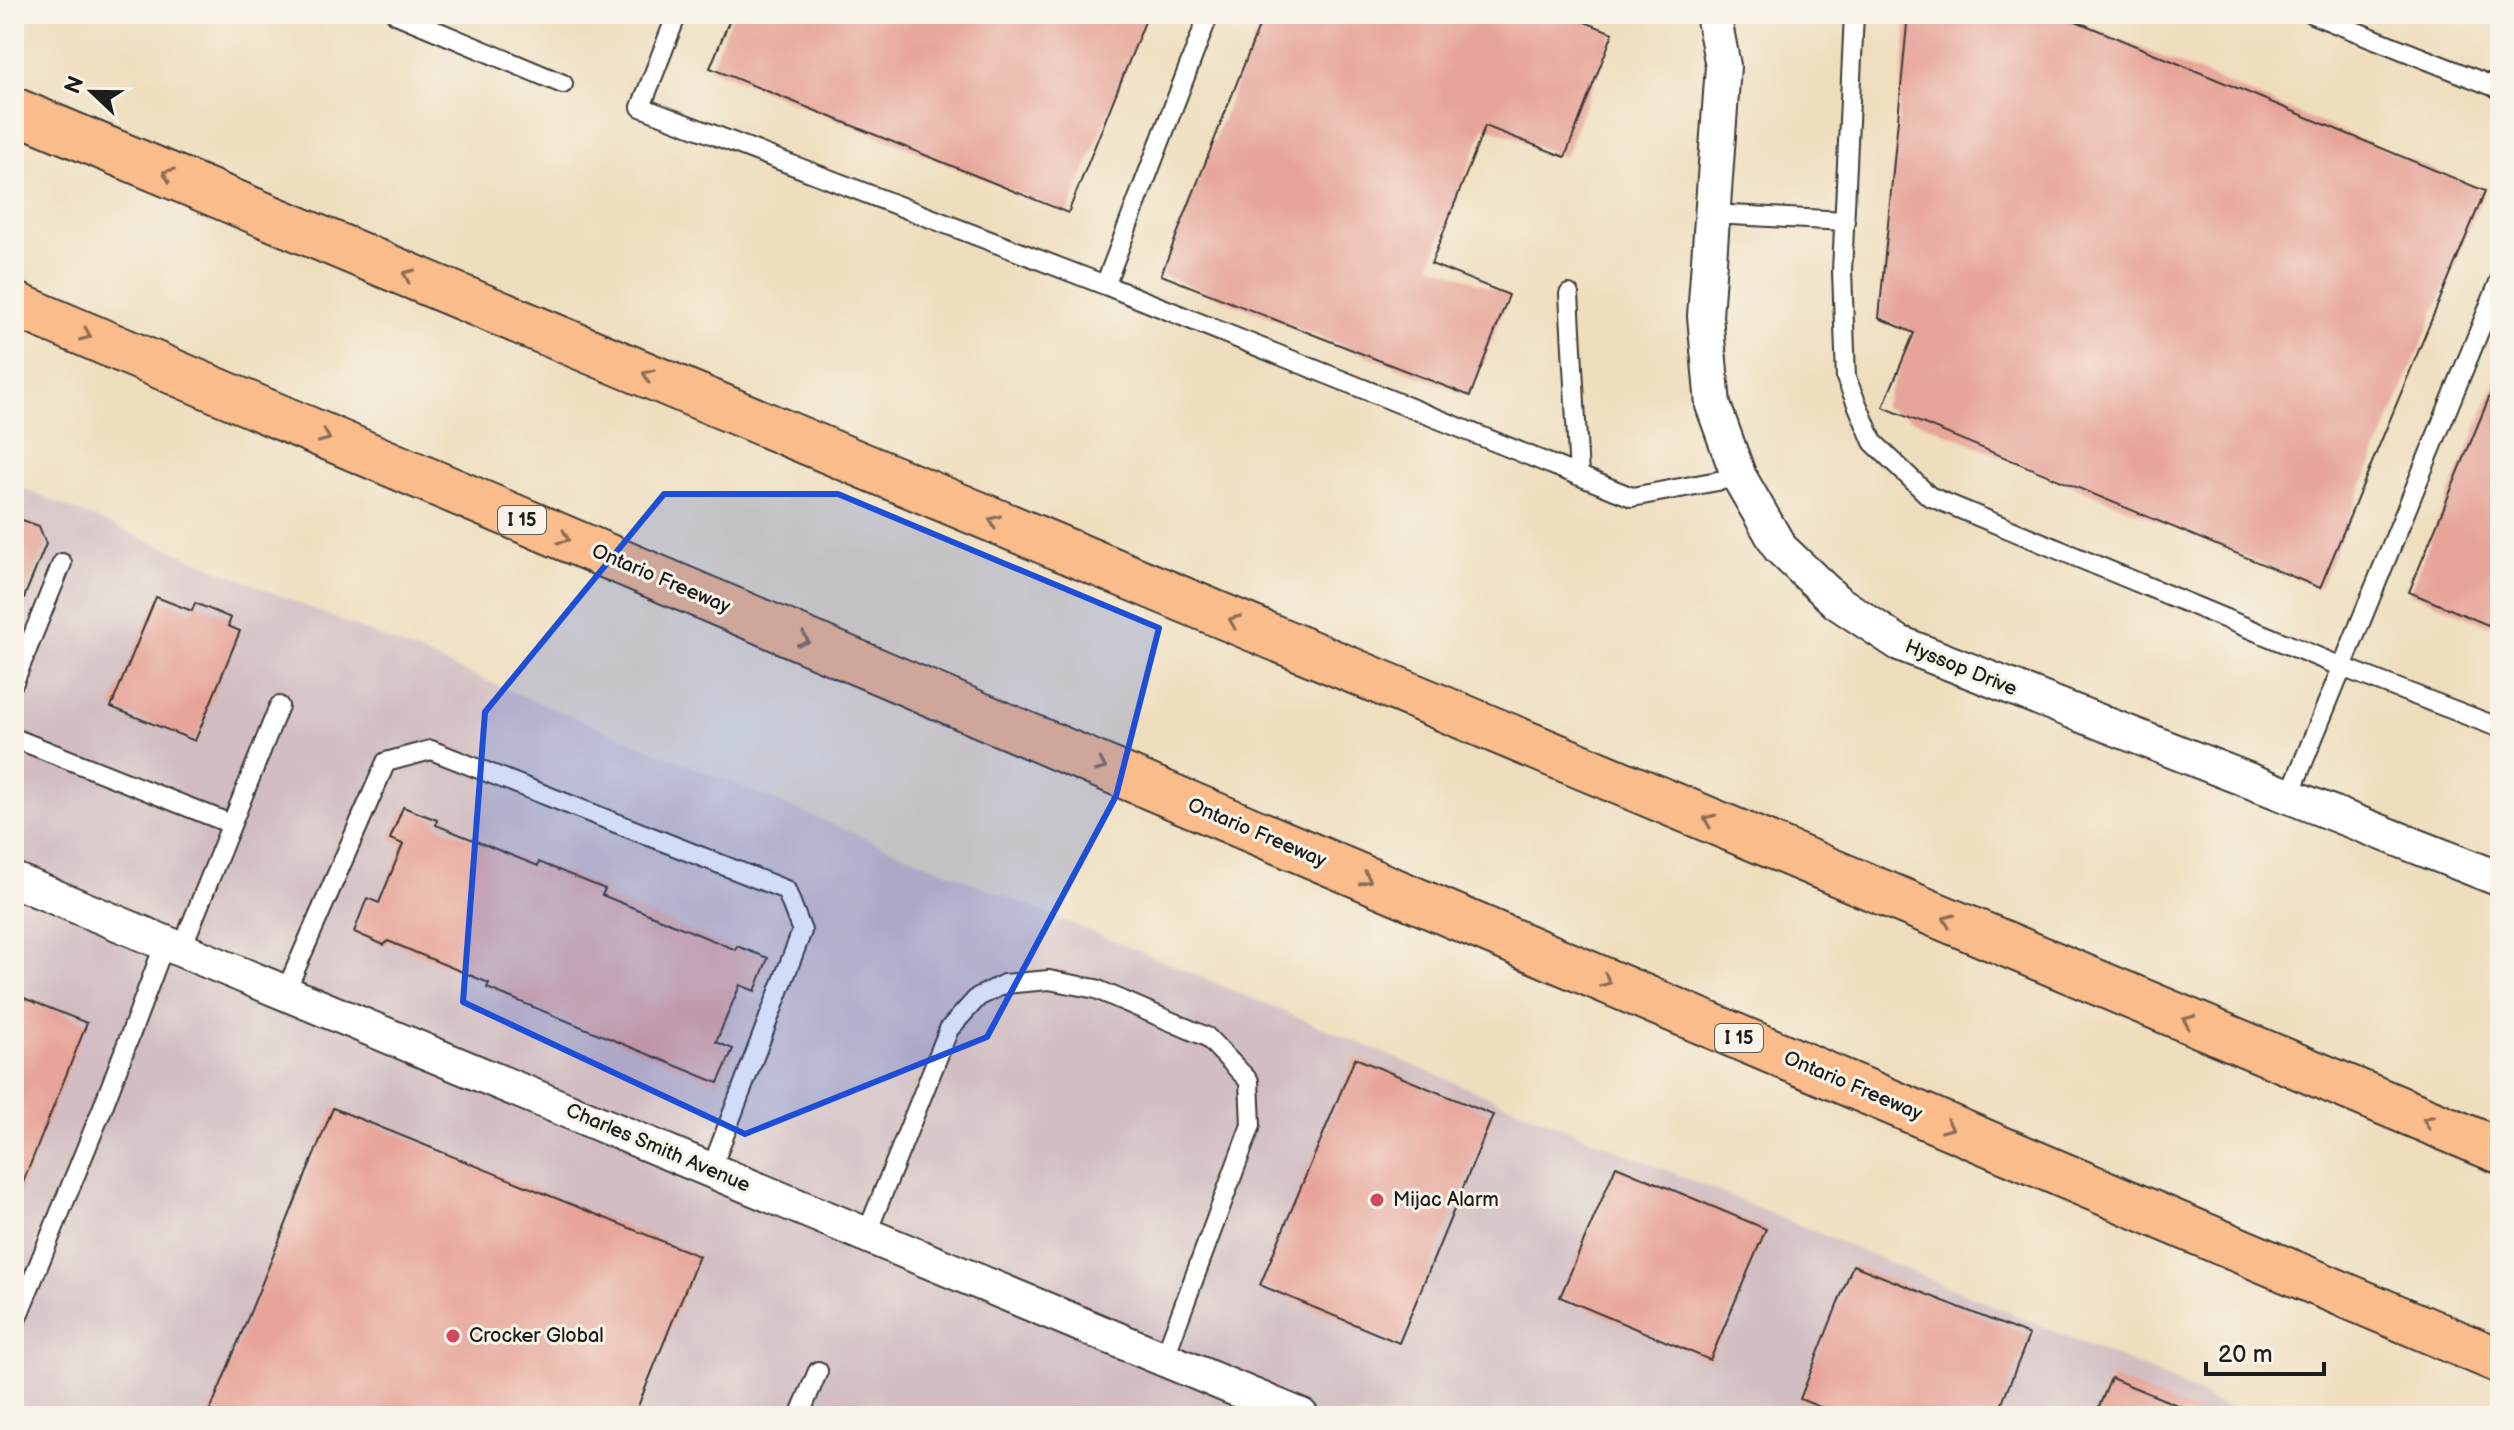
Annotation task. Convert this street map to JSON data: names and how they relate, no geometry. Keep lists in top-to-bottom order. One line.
{"streets":{"highway":["I 15","Ontario Freeway"],"street":["Hyssop Drive","Charles Smith Avenue"]},"places":["Mijac Alarm","Crocker Global"],"scale_bar":"20 m","north":"left"}
